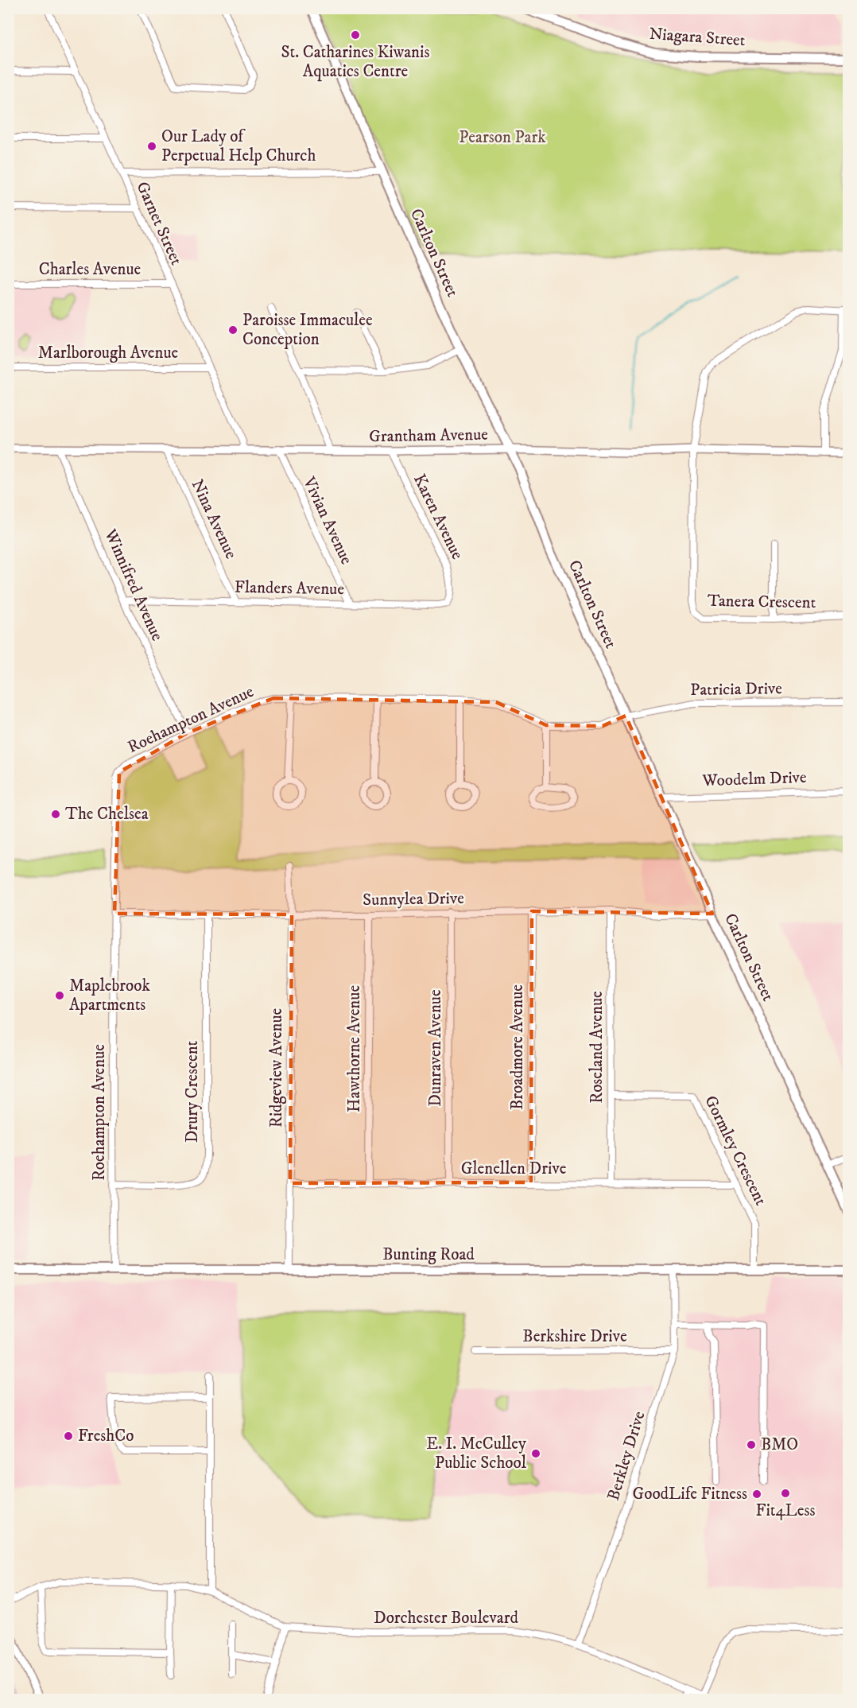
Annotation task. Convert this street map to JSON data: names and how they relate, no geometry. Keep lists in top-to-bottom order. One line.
{"streets":{"main road":["Niagara Street","Carlton Street","Bunting Road"],"street":["Garnet Street","Charles Avenue","Marlborough Avenue","Grantham Avenue","Karen Avenue","Nina Avenue","Vivian Avenue","Winnifred Avenue","Flanders Avenue","Tanera Crescent","Patricia Drive","Roehampton Avenue","Woodelm Drive","Sunnylea Drive","Broadmore Avenue","Roseland Avenue","Dunraven Avenue","Hawthorne Avenue","Ridgeview Avenue","Drury Crescent","Gormley Crescent","Glenellen Drive","Berkshire Drive","Berkley Drive","Dorchester Boulevard"]},"crossings":[["Garnet Street","Charles Avenue"],["Garnet Street","Marlborough Avenue"],["Garnet Street","Grantham Avenue"],["Carlton Street","Grantham Avenue"],["Carlton Street","Patricia Drive"],["Carlton Street","Roehampton Avenue"],["Carlton Street","Woodelm Drive"],["Carlton Street","Sunnylea Drive"],["Grantham Avenue","Karen Avenue"],["Grantham Avenue","Nina Avenue"],["Grantham Avenue","Vivian Avenue"],["Grantham Avenue","Winnifred Avenue"],["Grantham Avenue","Tanera Crescent"],["Karen Avenue","Flanders Avenue"],["Nina Avenue","Flanders Avenue"],["Vivian Avenue","Flanders Avenue"],["Winnifred Avenue","Flanders Avenue"],["Winnifred Avenue","Roehampton Avenue"],["Patricia Drive","Roehampton Avenue"],["Roehampton Avenue","Sunnylea Drive"],["Roehampton Avenue","Drury Crescent"],["Roehampton Avenue","Bunting Road"],["Sunnylea Drive","Broadmore Avenue"],["Sunnylea Drive","Roseland Avenue"],["Sunnylea Drive","Dunraven Avenue"],["Sunnylea Drive","Hawthorne Avenue"],["Sunnylea Drive","Ridgeview Avenue"],["Sunnylea Drive","Drury Crescent"],["Broadmore Avenue","Glenellen Drive"],["Roseland Avenue","Gormley Crescent"],["Roseland Avenue","Glenellen Drive"],["Dunraven Avenue","Glenellen Drive"],["Hawthorne Avenue","Glenellen Drive"],["Ridgeview Avenue","Glenellen Drive"],["Ridgeview Avenue","Bunting Road"],["Gormley Crescent","Glenellen Drive"],["Gormley Crescent","Bunting Road"],["Bunting Road","Berkley Drive"],["Berkshire Drive","Berkley Drive"],["Berkley Drive","Dorchester Boulevard"]],"parks":["Pearson Park"],"places":["St. Catharines Kiwanis Aquatics Centre","Our Lady of Perpetual Help Church","Paroisse Immaculee Conception","The Chelsea","Maplebrook Apartments","FreshCo","BMO","E. I. McCulley Public School","Fit4Less","GoodLife Fitness"]}
